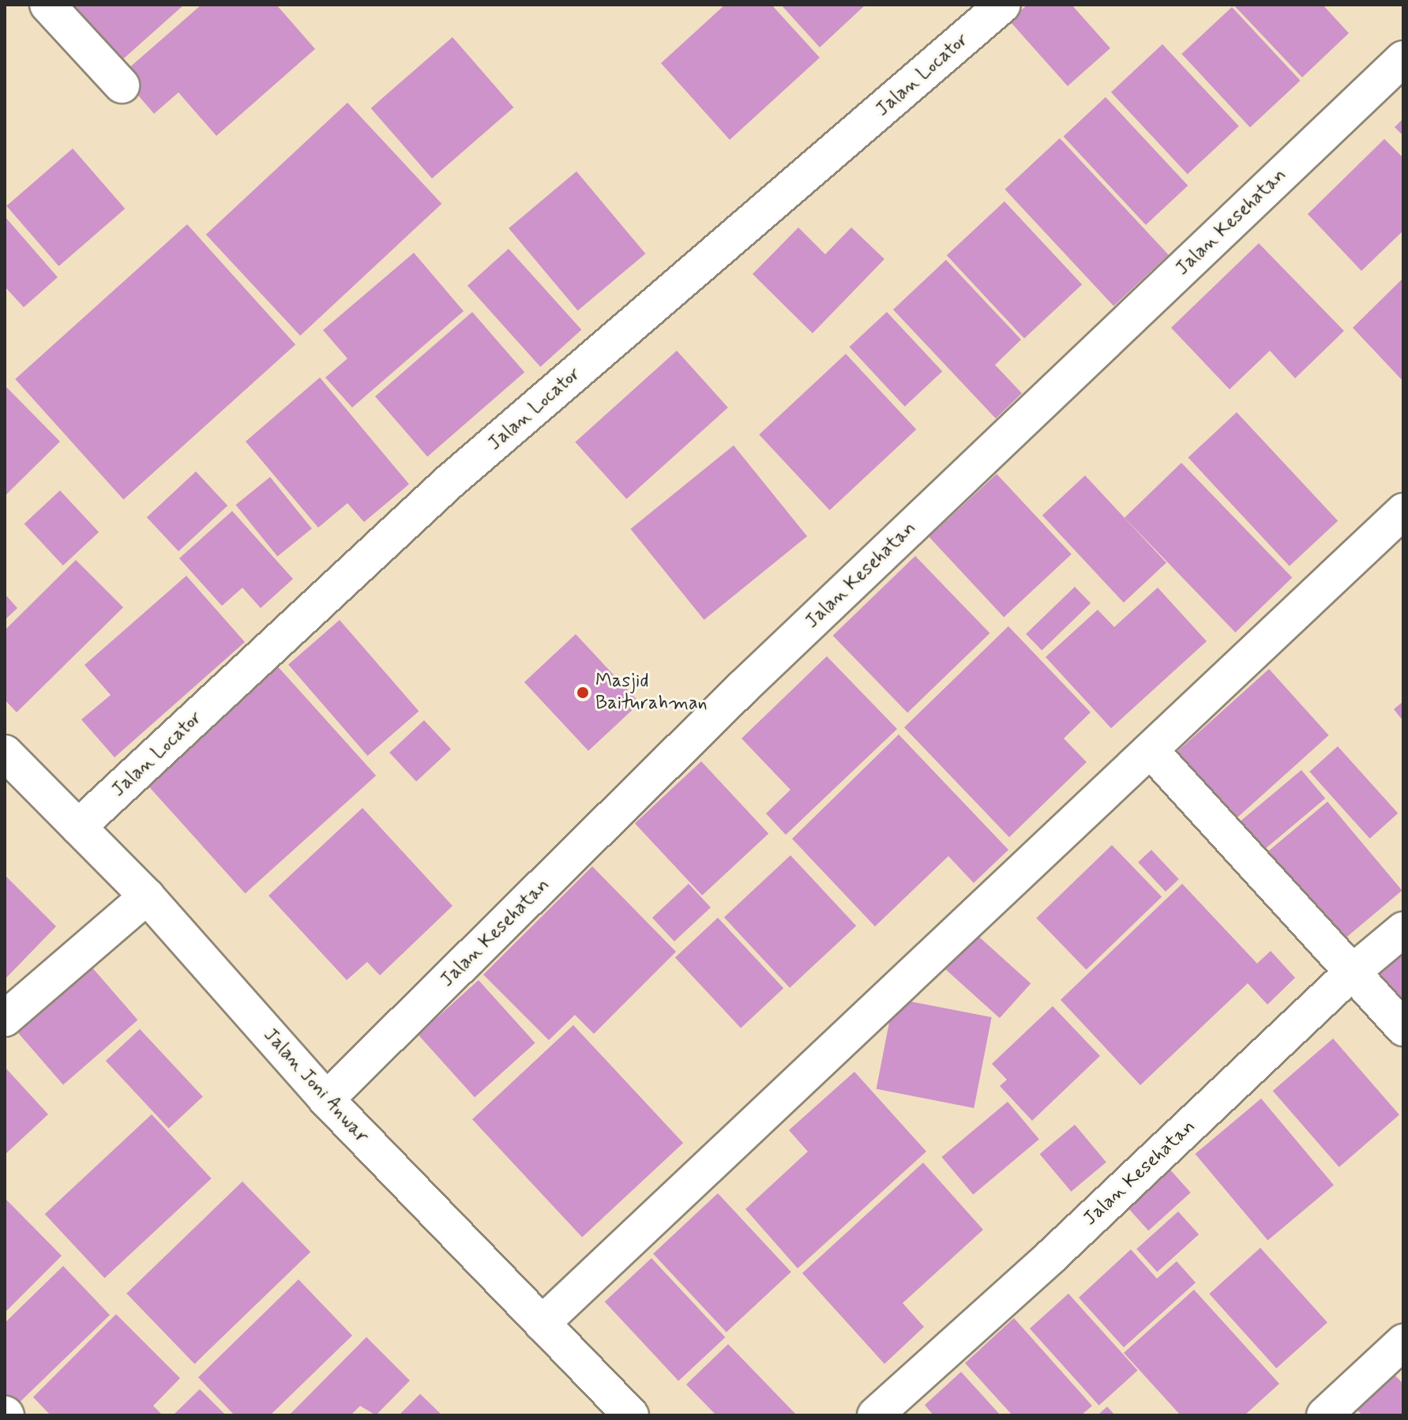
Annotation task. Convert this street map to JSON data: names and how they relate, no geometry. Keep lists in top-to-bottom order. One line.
{"streets":{"street":["Jalan Locator","Jalan Kesehatan","Jalan Joni Anwar"]},"crossings":[["Jalan Locator","Jalan Joni Anwar"],["Jalan Kesehatan","Jalan Joni Anwar"]],"places":["Masjid Baiturahman"]}
